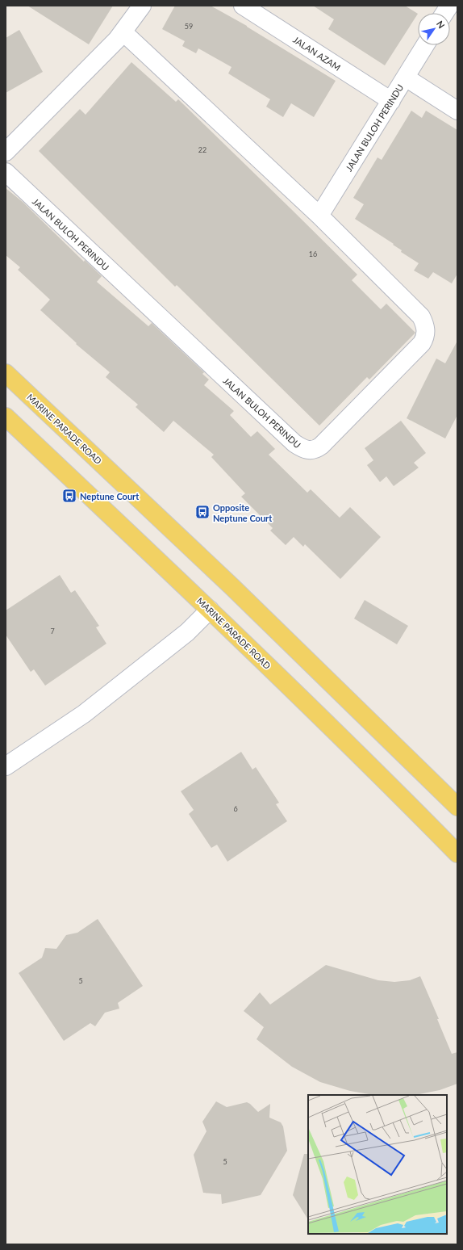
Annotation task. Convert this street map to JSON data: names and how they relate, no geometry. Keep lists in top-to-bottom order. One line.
{"streets":{"main road":["MARINE PARADE ROAD"],"street":["JALAN AZAM","JALAN BULOH PERINDU"]},"crossings":[["JALAN AZAM","JALAN BULOH PERINDU"]],"places":{"bus stop":["Neptune Court","Opposite Neptune Court"]},"house_numbers":["59","22","16","7","6","5","5"],"north":"top right"}
